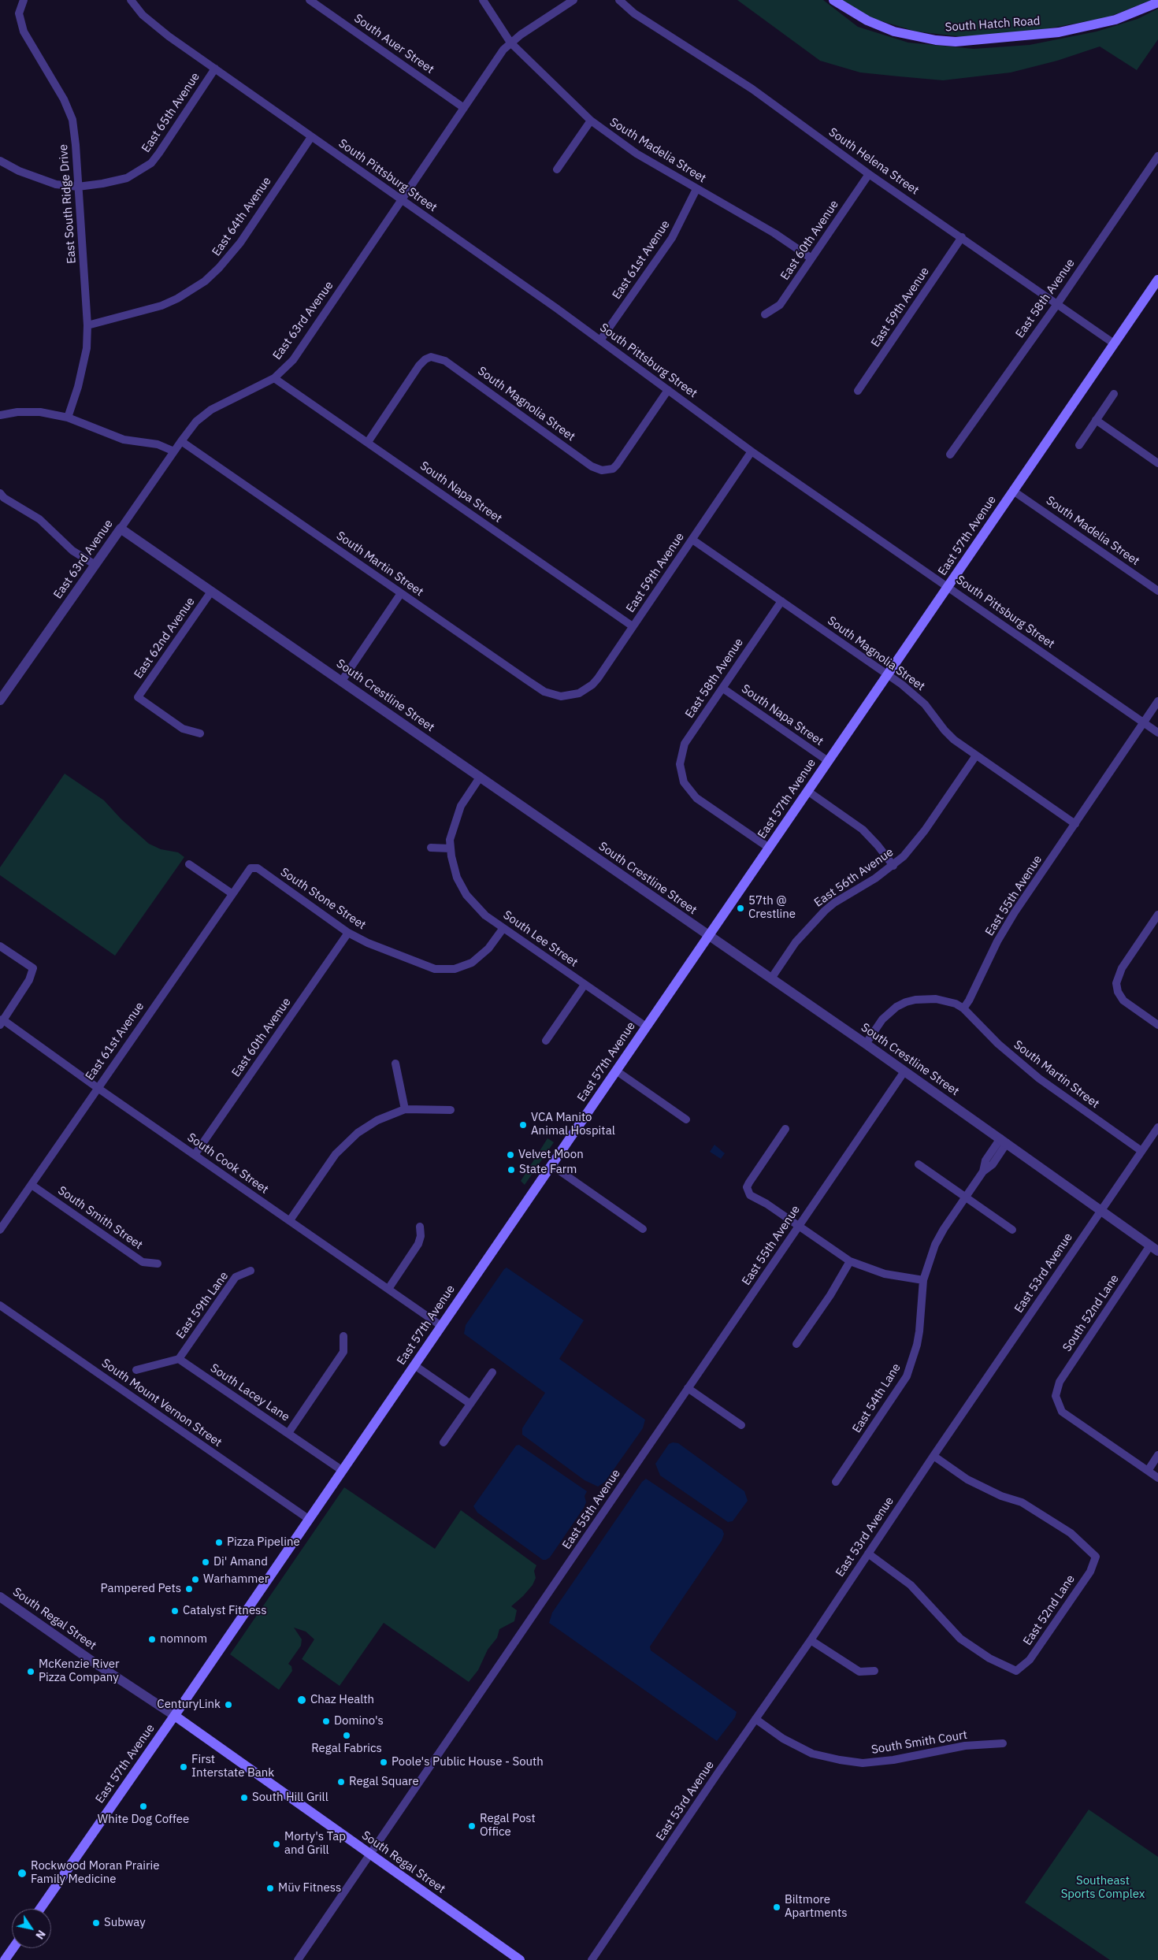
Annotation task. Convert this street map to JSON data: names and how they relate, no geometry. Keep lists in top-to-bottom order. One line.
{"streets":{"main road":["South Hatch Road","East 57th Avenue","South Regal Street"],"street":["South Auer Street","East 65th Avenue","South Madelia Street","South Helena Street","South Pittsburg Street","East South Ridge Drive","East 64th Avenue","East 60th Avenue","East 61st Avenue","East 58th Avenue","East 59th Avenue","East 63rd Avenue","South Magnolia Street","South Napa Street","South Martin Street","East 62nd Avenue","South Crestline Street","East 56th Avenue","East 55th Avenue","South Stone Street","South Lee Street","South Cook Street","South Smith Street","East 53rd Avenue","East 59th Lane","South 52nd Lane","South Lacey Lane","East 54th Lane","South Mount Vernon Street","East 52nd Lane","South Smith Court"]},"crossings":[["South Auer Street","East 63rd Avenue"],["East 65th Avenue","South Pittsburg Street"],["East 65th Avenue","East South Ridge Drive"],["South Madelia Street","East 60th Avenue"],["South Madelia Street","East 61st Avenue"],["South Madelia Street","East 63rd Avenue"],["South Madelia Street","East 57th Avenue"],["South Helena Street","East 60th Avenue"],["South Helena Street","East 58th Avenue"],["South Helena Street","East 59th Avenue"],["South Helena Street","East 57th Avenue"],["South Pittsburg Street","East 64th Avenue"],["South Pittsburg Street","East 61st Avenue"],["South Pittsburg Street","East 59th Avenue"],["South Pittsburg Street","East 63rd Avenue"],["South Pittsburg Street","South Magnolia Street"],["South Pittsburg Street","East 57th Avenue"],["South Pittsburg Street","East 55th Avenue"],["East South Ridge Drive","East 64th Avenue"],["East 60th Avenue","South Stone Street"],["East 60th Avenue","South Cook Street"],["East 61st Avenue","South Stone Street"],["East 61st Avenue","South Cook Street"],["East 61st Avenue","South Smith Street"],["East 58th Avenue","South Magnolia Street"],["East 58th Avenue","South Napa Street"],["East 58th Avenue","East 57th Avenue"],["East 59th Avenue","South Magnolia Street"],["East 59th Avenue","South Napa Street"],["East 59th Avenue","South Martin Street"],["East 63rd Avenue","South Napa Street"],["East 63rd Avenue","South Martin Street"],["East 63rd Avenue","South Crestline Street"],["South Magnolia Street","South Napa Street"],["South Magnolia Street","East 57th Avenue"],["South Magnolia Street","East 56th Avenue"],["South Magnolia Street","East 55th Avenue"],["South Napa Street","East 57th Avenue"],["East 57th Avenue","South Crestline Street"],["East 57th Avenue","South Lee Street"],["East 57th Avenue","South Cook Street"],["East 57th Avenue","South Lacey Lane"],["East 57th Avenue","South Mount Vernon Street"],["East 57th Avenue","South Regal Street"],["South Martin Street","East 55th Avenue"],["South Martin Street","East 53rd Avenue"],["East 62nd Avenue","South Crestline Street"],["South Crestline Street","East 56th Avenue"],["South Crestline Street","East 55th Avenue"],["South Crestline Street","South Lee Street"],["South Crestline Street","East 53rd Avenue"],["South Crestline Street","South 52nd Lane"],["South Crestline Street","East 54th Lane"],["East 55th Avenue","South Regal Street"],["South Stone Street","South Lee Street"],["East 53rd Avenue","East 52nd Lane"],["East 53rd Avenue","South Smith Court"],["East 59th Lane","South Lacey Lane"]],"parks":["Southeast Sports Complex"],"places":["57th @ Crestline","VCA Manito Animal Hospital","Velvet Moon","State Farm","Pizza Pipeline","Di' Amand","Warhammer","Pampered Pets","Catalyst Fitness","nomnom","McKenzie River Pizza Company","Chaz Health","CenturyLink","Domino's","Regal Fabrics","Poole's Public House - South","First Interstate Bank","Regal Square","South Hill Grill","White Dog Coffee","Regal Post Office","Morty's Tap and Grill","Rockwood Moran Prairie Family Medicine","Müv Fitness","Biltmore Apartments","Subway"],"north":"bottom right"}
